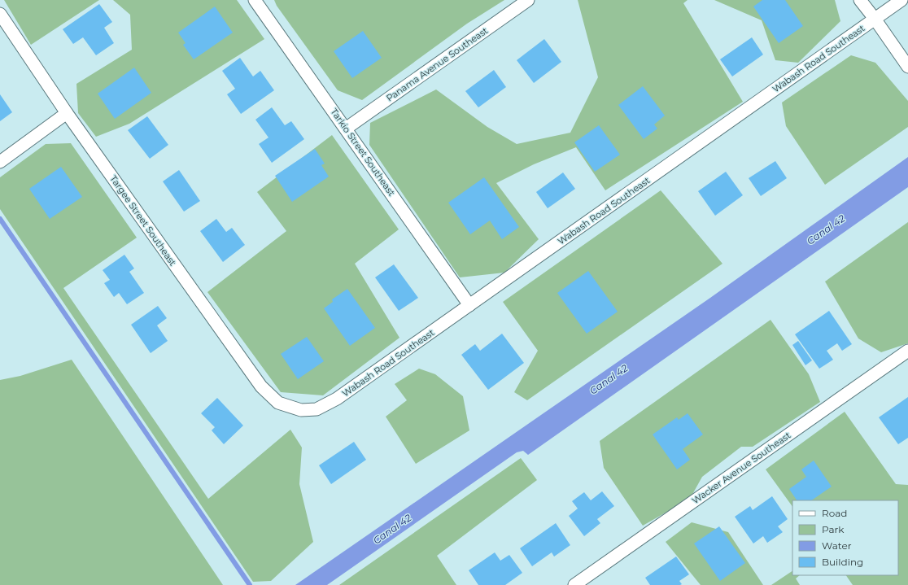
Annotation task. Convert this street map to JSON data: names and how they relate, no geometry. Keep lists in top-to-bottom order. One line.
{"streets":{"street":["Wabash Road Southeast","Panama Avenue Southeast","Tarkio Street Southeast","Targee Street Southeast","Wacker Avenue Southeast"]},"crossings":[["Wabash Road Southeast","Tarkio Street Southeast"],["Wabash Road Southeast","Targee Street Southeast"],["Panama Avenue Southeast","Tarkio Street Southeast"]],"water":["Canal 42"],"legend":["Road","Park","Water","Building"]}
